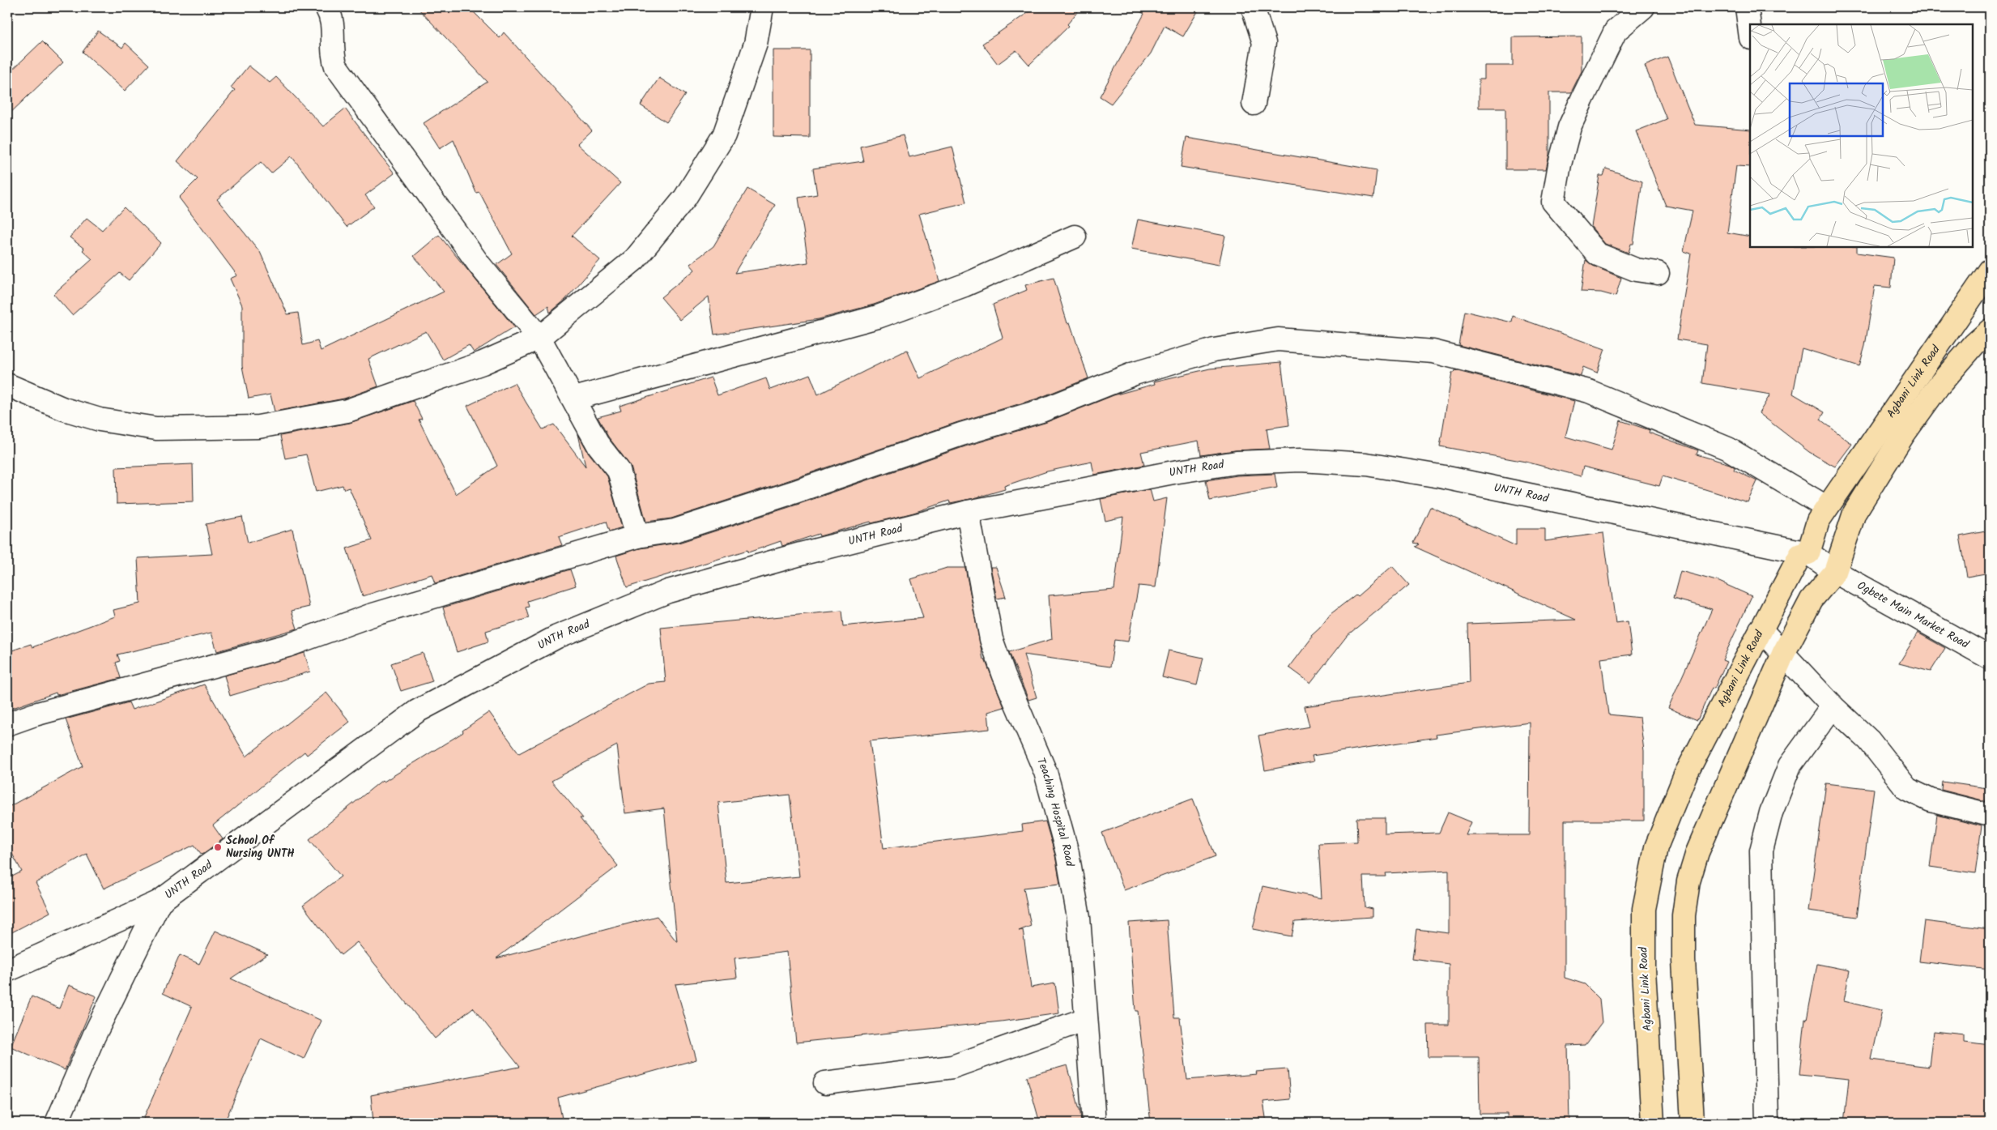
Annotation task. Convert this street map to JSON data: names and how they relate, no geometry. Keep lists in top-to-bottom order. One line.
{"streets":{"main road":["Agbani Link Road"],"street":["UNTH Road","Ogbete Main Market Road","Teaching Hospital Road"]},"crossings":[["Agbani Link Road","UNTH Road"],["Agbani Link Road","Ogbete Main Market Road"],["UNTH Road","Ogbete Main Market Road"],["UNTH Road","Teaching Hospital Road"]],"places":["School Of Nursing UNTH"]}
